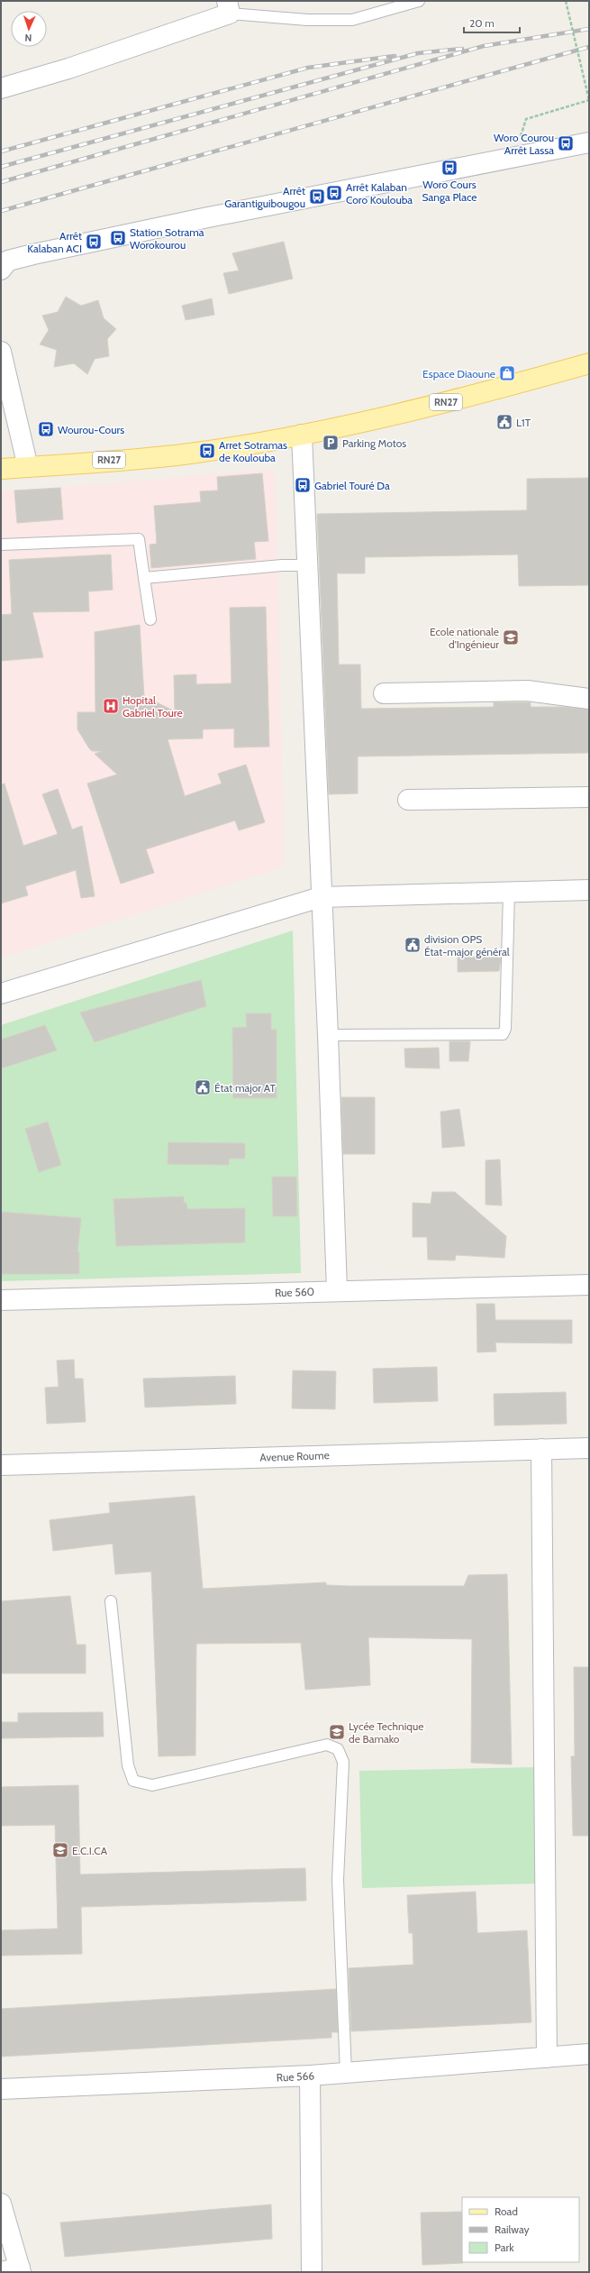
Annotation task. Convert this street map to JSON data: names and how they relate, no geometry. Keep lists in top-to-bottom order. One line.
{"streets":{"main road":["RN27"],"street":["Rue 560","Avenue Roume","Rue 566"]},"places":{"bus stop":["Woro Courou Arrêt Lassa","Woro Cours Sanga Place","Arrêt Kalaban Coro Koulouba","Arrêt Garantiguibougou","Station Sotrama Worokourou","Arrêt Kalaban ACI","Wourou-Cours","Arret Sotramas de Koulouba","Gabriel Touré Da"],"shop":["Espace Diaoune"],"public building":["L1T","division OPS État-major général","État major AT"],"parking":["Parking Motos"],"school or university":["Ecole nationale d'Ingénieur","Lycée Technique de Bamako","E.C.I.CA"],"hospital":["Hopital Gabriel Toure"]},"legend":["Road","Railway","Park"],"scale_bar":"20 m","north":"bottom"}
